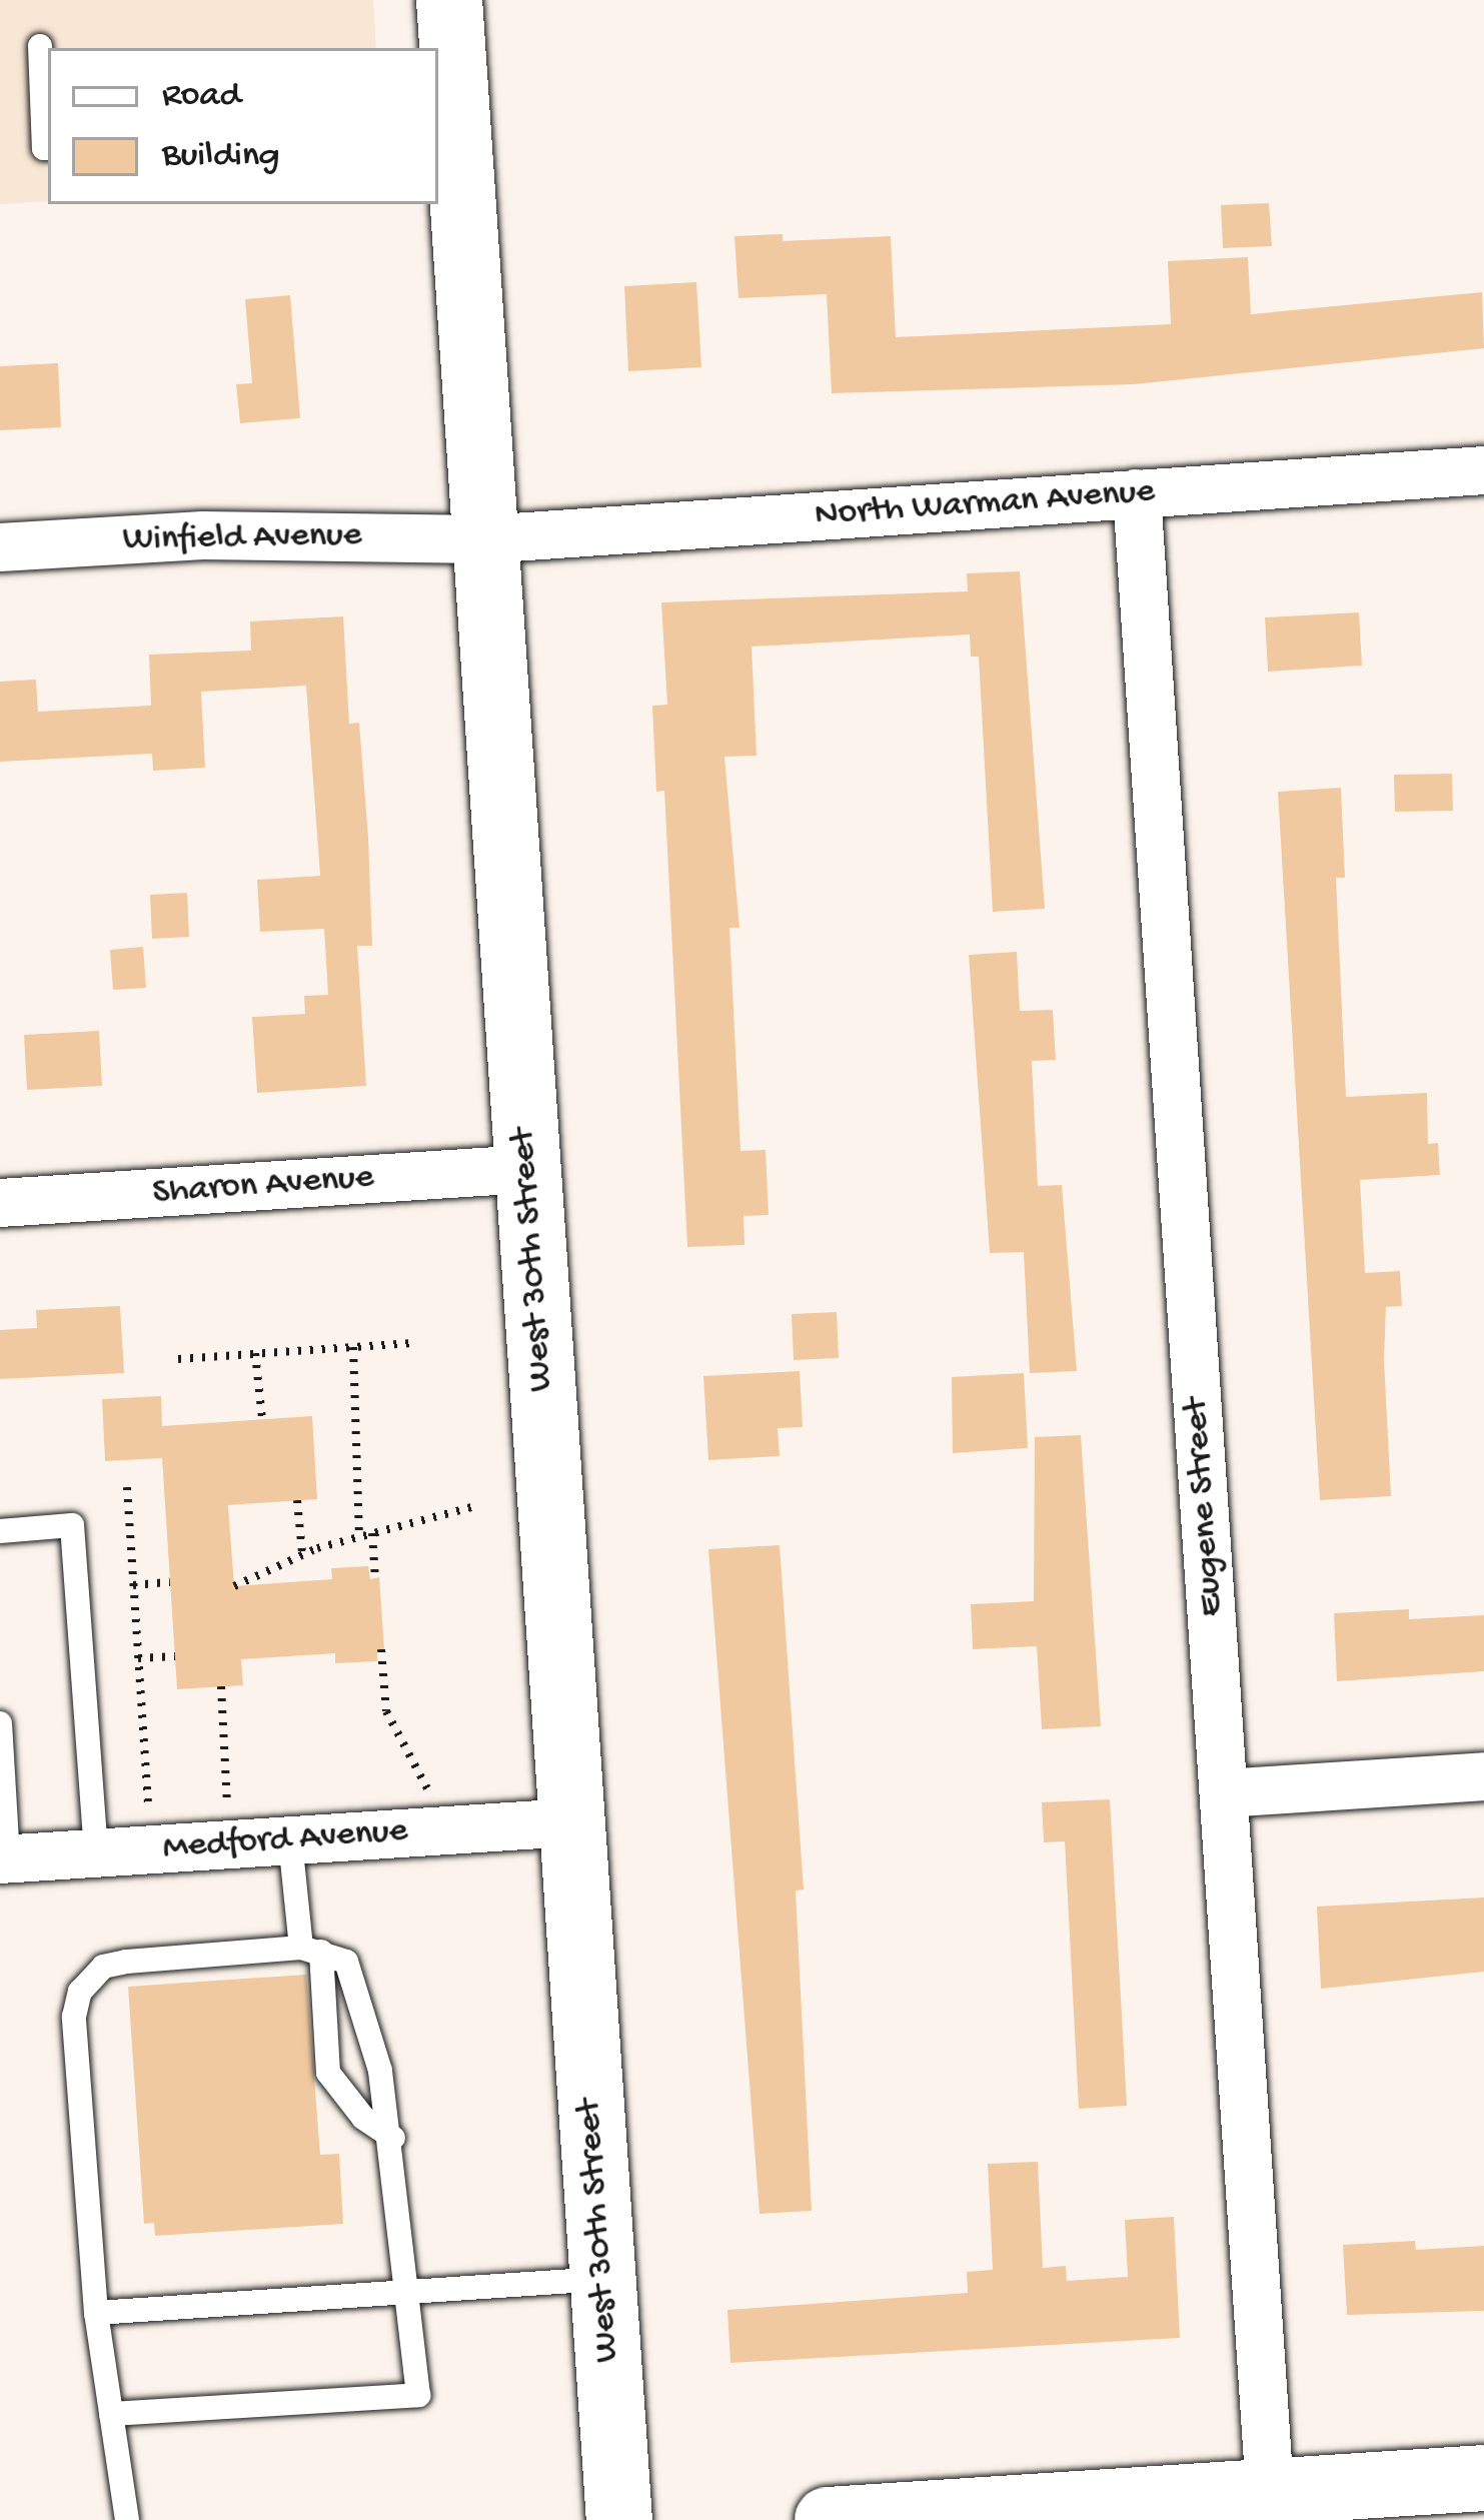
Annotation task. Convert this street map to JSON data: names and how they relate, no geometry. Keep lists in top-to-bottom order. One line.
{"streets":{"main road":["West 30th Street"],"street":["North Warman Avenue","Winfield Avenue","Sharon Avenue","Eugene Street","Medford Avenue"]},"crossings":[["North Warman Avenue","Winfield Avenue"],["North Warman Avenue","West 30th Street"],["North Warman Avenue","Eugene Street"],["Winfield Avenue","West 30th Street"],["Sharon Avenue","West 30th Street"],["West 30th Street","Medford Avenue"]],"legend":["Road","Building"]}
